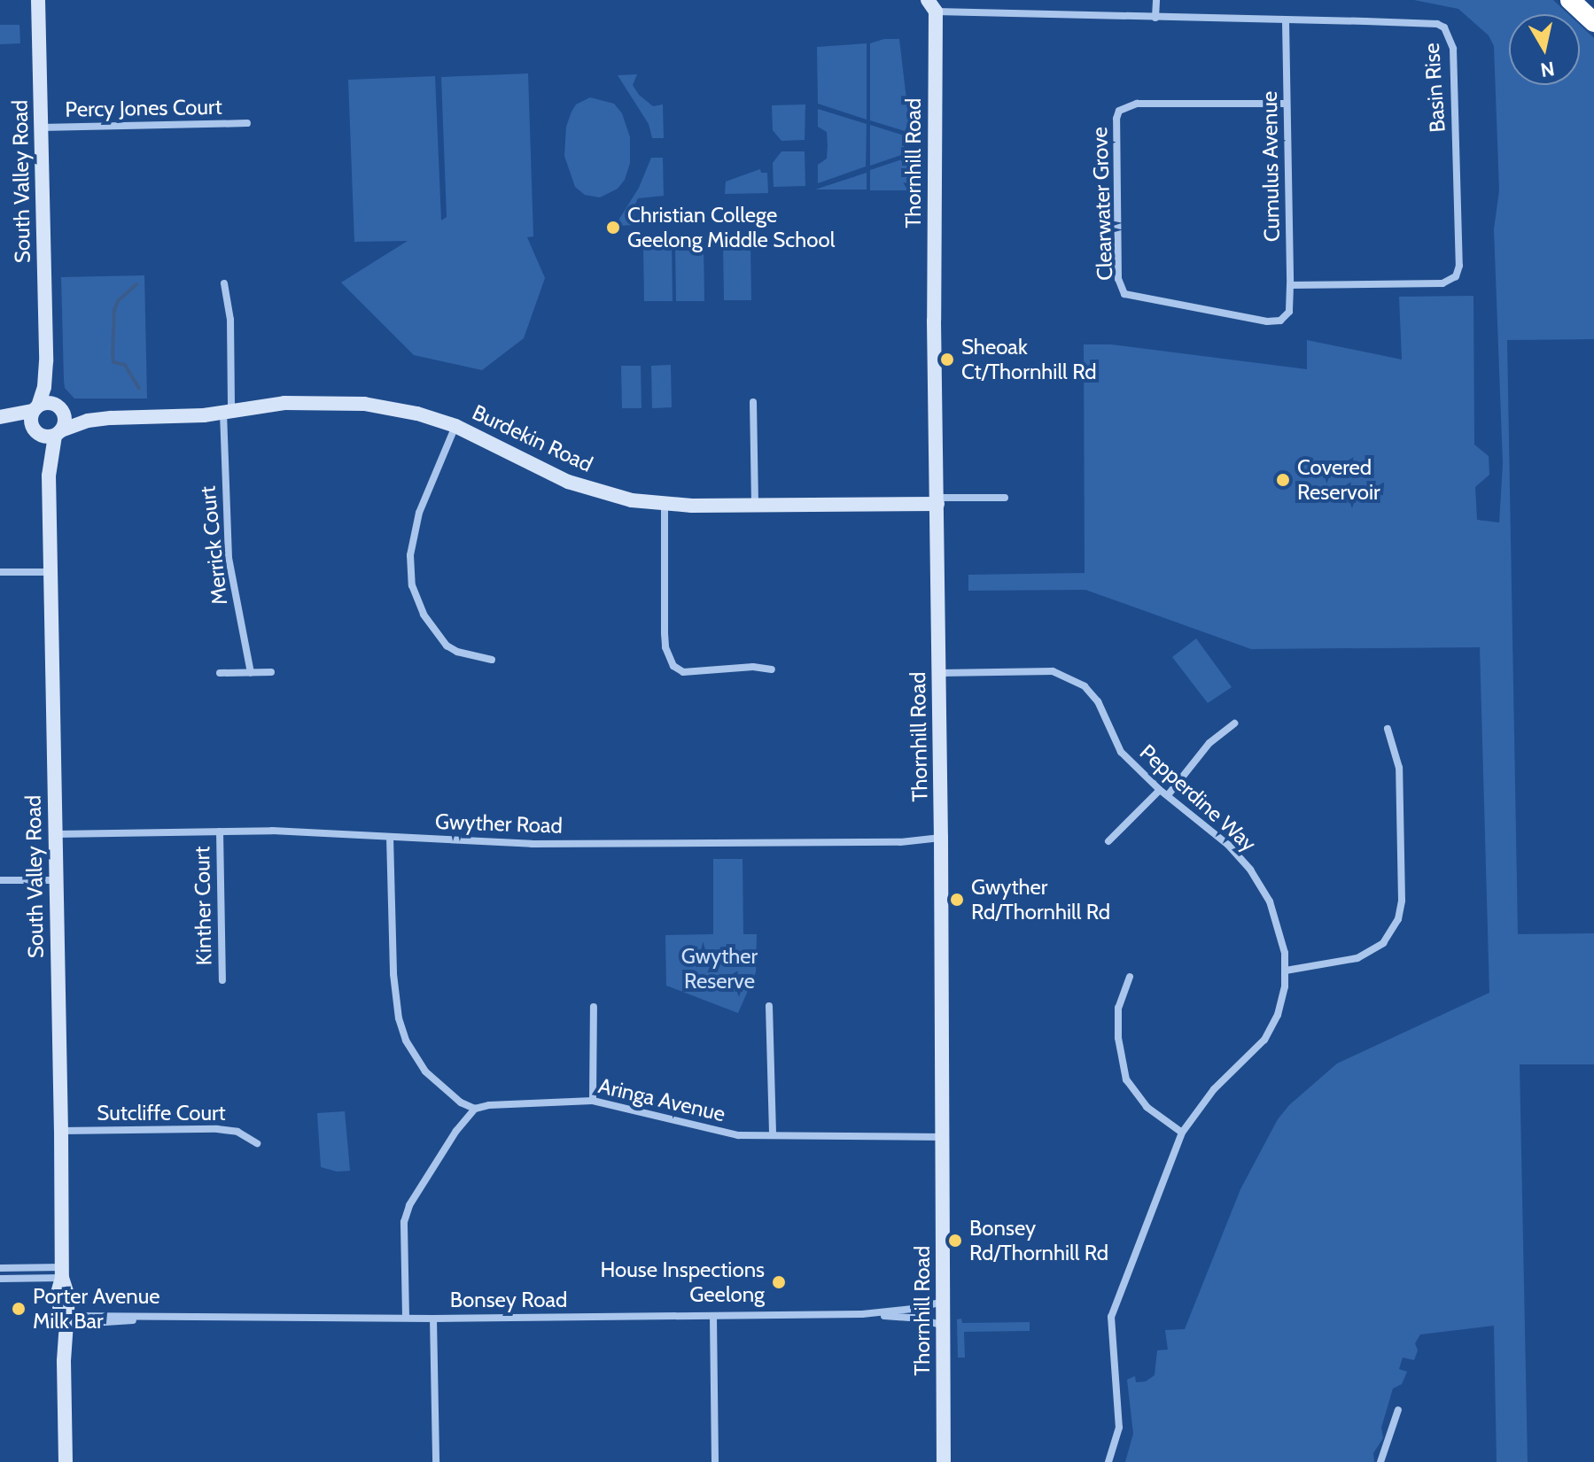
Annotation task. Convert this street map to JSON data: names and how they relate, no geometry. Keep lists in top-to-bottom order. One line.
{"streets":{"street":["Basin Rise","Percy Jones Court","Thornhill Road","Cumulus Avenue","South Valley Road","Clearwater Grove","Burdekin Road","Merrick Court","Pepperdine Way","Gwyther Road","Kinther Court","Aringa Avenue","Sutcliffe Court","Bonsey Road"]},"crossings":[["Basin Rise","Thornhill Road"],["Basin Rise","Cumulus Avenue"],["Percy Jones Court","South Valley Road"],["Thornhill Road","Burdekin Road"],["Thornhill Road","Pepperdine Way"],["Thornhill Road","Gwyther Road"],["Thornhill Road","Aringa Avenue"],["Thornhill Road","Bonsey Road"],["Cumulus Avenue","Clearwater Grove"],["South Valley Road","Burdekin Road"],["South Valley Road","Gwyther Road"],["South Valley Road","Sutcliffe Court"],["South Valley Road","Bonsey Road"],["Burdekin Road","Merrick Court"],["Gwyther Road","Kinther Court"]],"parks":["Gwyther Reserve"],"places":["Christian College Geelong Middle School","Sheoak Ct/Thornhill Rd","Covered Reservoir","Gwyther Rd/Thornhill Rd","Bonsey Rd/Thornhill Rd","House Inspections Geelong","Porter Avenue Milk Bar"],"north":"bottom"}
